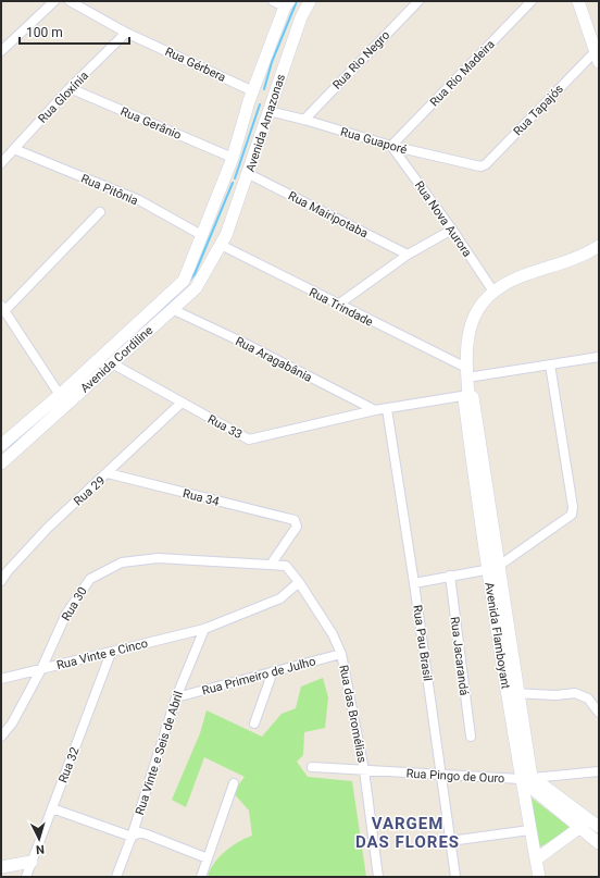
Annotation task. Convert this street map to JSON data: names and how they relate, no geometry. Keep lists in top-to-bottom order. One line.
{"streets":{"street":["Rua Rio Negro","Rua Gérbera","Rua Rio Madeira","Rua Gloxínia","Rua Tapajós","Rua Gerânio","Avenida Amazonas","Rua Guaporé","Rua Pitônia","Rua Mairipotaba","Rua Nova Aurora","Rua Trindade","Avenida Cordiline","Rua Aragabânia","Rua 33","Rua 29","Rua 34","Rua 30","Avenida Flamboyant","Rua Pau Brasil","Rua Vinte e Cinco","Rua Jacarandá","Rua Primeiro de Julho","Rua das Bromélias","Rua Vinte e Seis de Abril","Rua 32","Rua Pingo de Ouro"]},"crossings":[["Rua Rio Negro","Rua Guaporé"],["Rua Gérbera","Rua Gloxínia"],["Rua Gérbera","Avenida Amazonas"],["Rua Rio Madeira","Rua Guaporé"],["Rua Rio Madeira","Rua Nova Aurora"],["Rua Gloxínia","Rua Gerânio"],["Rua Gloxínia","Rua Pitônia"],["Rua Tapajós","Rua Guaporé"],["Rua Gerânio","Avenida Amazonas"],["Avenida Amazonas","Rua Guaporé"],["Avenida Amazonas","Rua Pitônia"],["Avenida Amazonas","Rua Mairipotaba"],["Avenida Amazonas","Rua Trindade"],["Avenida Amazonas","Avenida Cordiline"],["Rua Guaporé","Rua Nova Aurora"],["Rua Pitônia","Rua Trindade"],["Rua Pitônia","Avenida Cordiline"],["Rua Nova Aurora","Avenida Flamboyant"],["Rua Trindade","Avenida Cordiline"],["Rua Trindade","Avenida Flamboyant"],["Avenida Cordiline","Rua Aragabânia"],["Avenida Cordiline","Rua 33"],["Rua Aragabânia","Rua 33"],["Rua 33","Rua 29"],["Rua 33","Avenida Flamboyant"],["Rua 33","Rua Pau Brasil"],["Rua 29","Rua 34"],["Rua 34","Rua 30"],["Rua 30","Rua Vinte e Cinco"],["Rua 30","Rua das Bromélias"],["Avenida Flamboyant","Rua Pingo de Ouro"],["Rua Pau Brasil","Rua Pingo de Ouro"],["Rua Vinte e Cinco","Rua das Bromélias"],["Rua Vinte e Cinco","Rua Vinte e Seis de Abril"],["Rua Vinte e Cinco","Rua 32"],["Rua Primeiro de Julho","Rua das Bromélias"],["Rua Primeiro de Julho","Rua Vinte e Seis de Abril"],["Rua das Bromélias","Rua Pingo de Ouro"]],"districts":["VARGEM DAS FLORES"],"scale_bar":"100 m","north":"bottom"}
